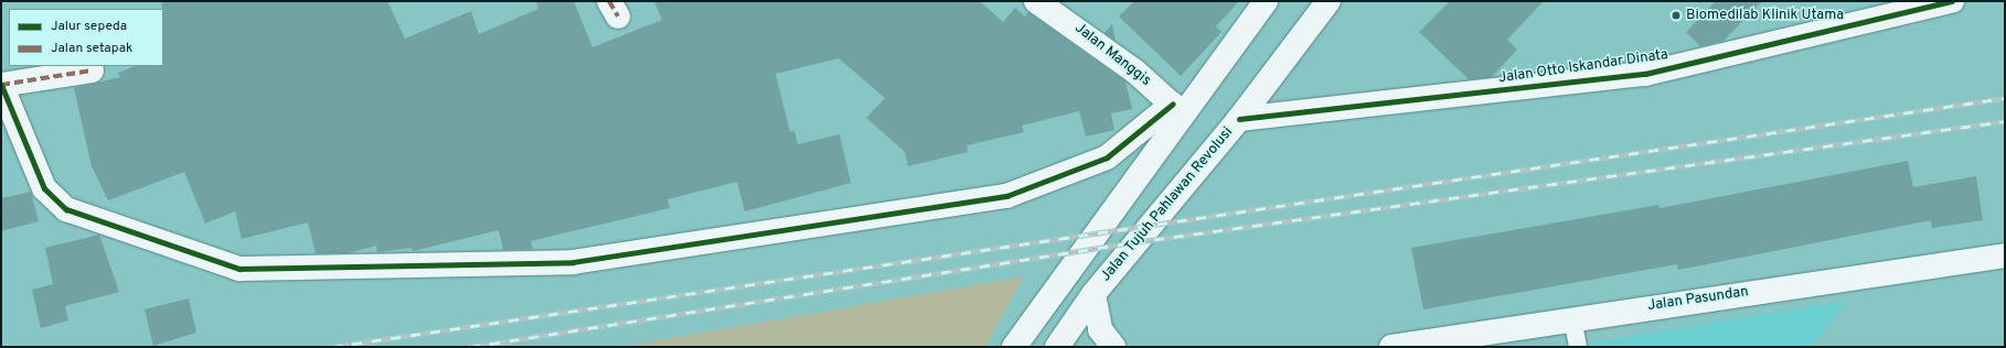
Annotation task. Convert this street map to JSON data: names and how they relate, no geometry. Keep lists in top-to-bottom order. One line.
{"streets":{"street":["Jalan Manggis","Jalan Otto Iskandar Dinata","Jalan Tujuh Pahlawan Revolusi","Jalan Pasundan"]},"crossings":[["Jalan Otto Iskandar Dinata","Jalan Tujuh Pahlawan Revolusi"]],"places":["Biomedilab Klinik Utama"],"legend":["Jalur sepeda","Jalan setapak"]}
